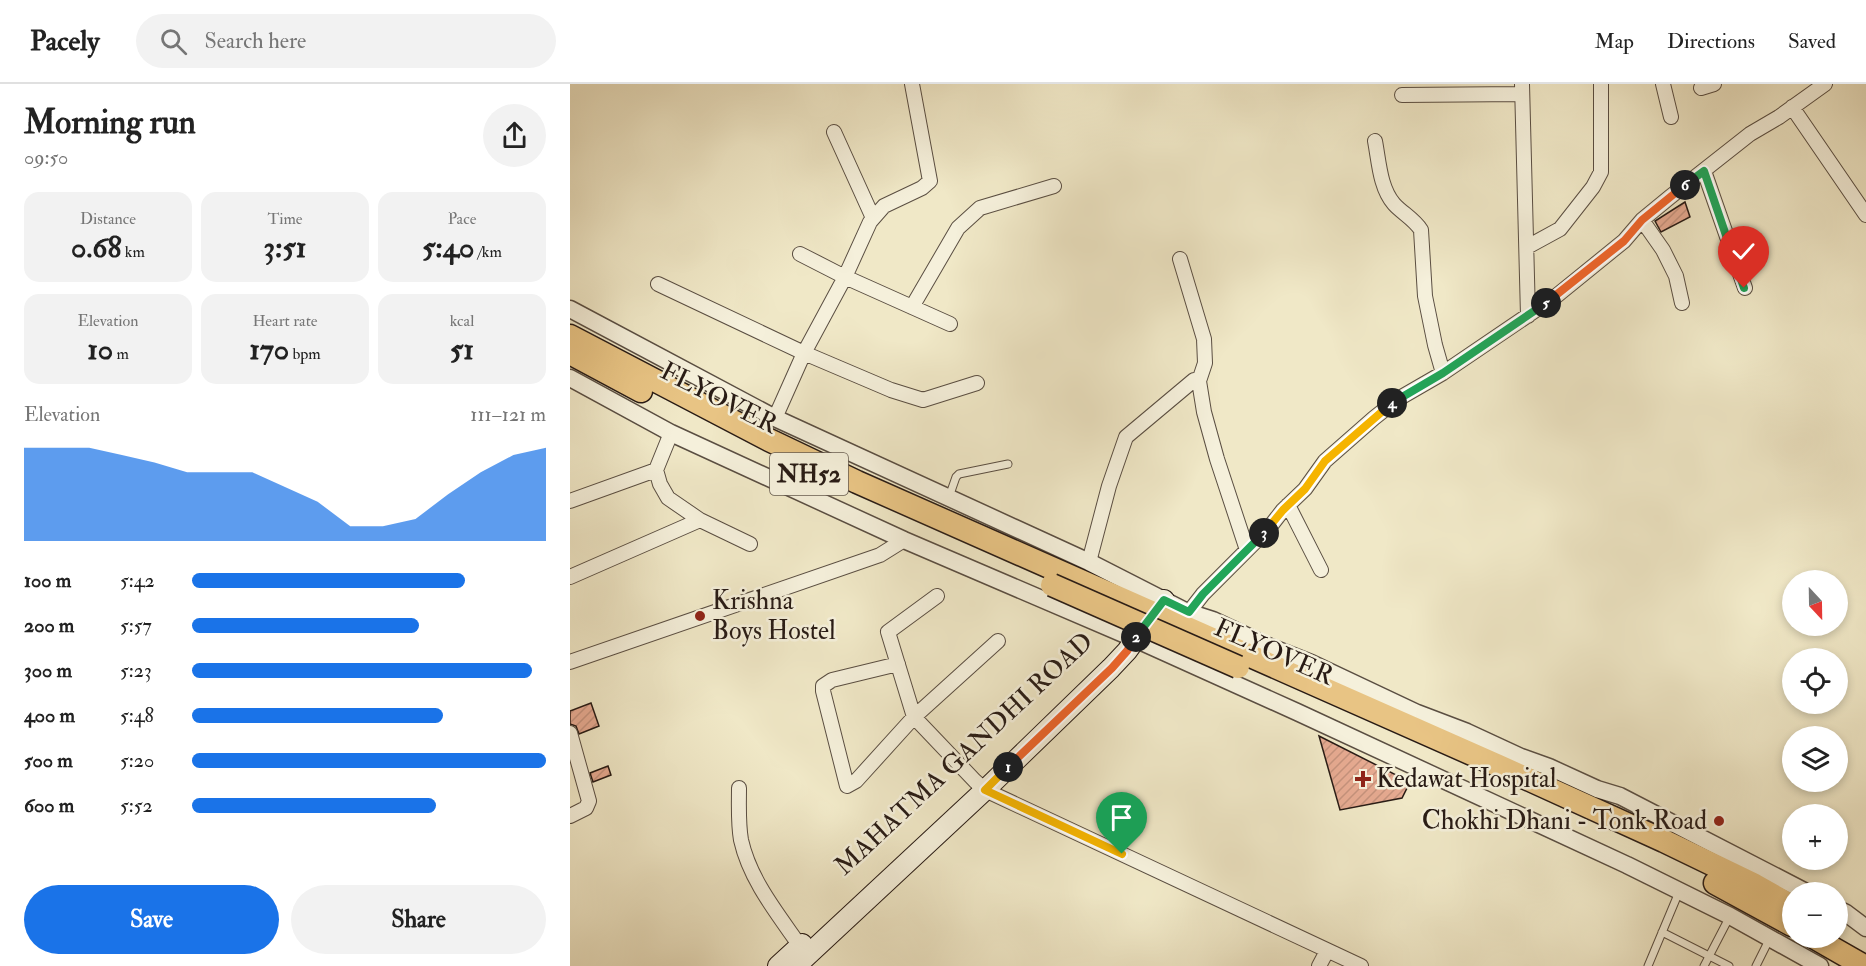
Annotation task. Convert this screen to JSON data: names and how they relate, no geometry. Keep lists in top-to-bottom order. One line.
{"streets":{"highway":["FLYOVER","NH52"],"main road":["MAHATMA GANDHI ROAD"]},"crossings":[["NH52","MAHATMA GANDHI ROAD"]],"places":{"other":["Krishna Boys Hostel","Chokhi Dhani - Tonk Road"],"health":["Kedawat Hospital"]},"north":"bottom","page":{"header":"Pacely","search":"Search here","nav":["Map","Directions","Saved"],"heading":["Morning run","09:50"],"pins":["6","5","4","3","2","1"],"stats":[["Distance","0.68 km"],["Time","3:51"],["Pace","5:40 /km"],["Elevation","10 m"],["Heart rate","170 bpm"],["kcal","51"]],"chart":["Elevation","111–121 m"],"list":[{"name":"100 m","note":"5:42"},{"name":"200 m","note":"5:57"},{"name":"300 m","note":"5:23"},{"name":"400 m","note":"5:48"},{"name":"500 m","note":"5:20"},{"name":"600 m","note":"5:52"}],"map_buttons":["+","−"],"buttons":["Save","Share"]}}
